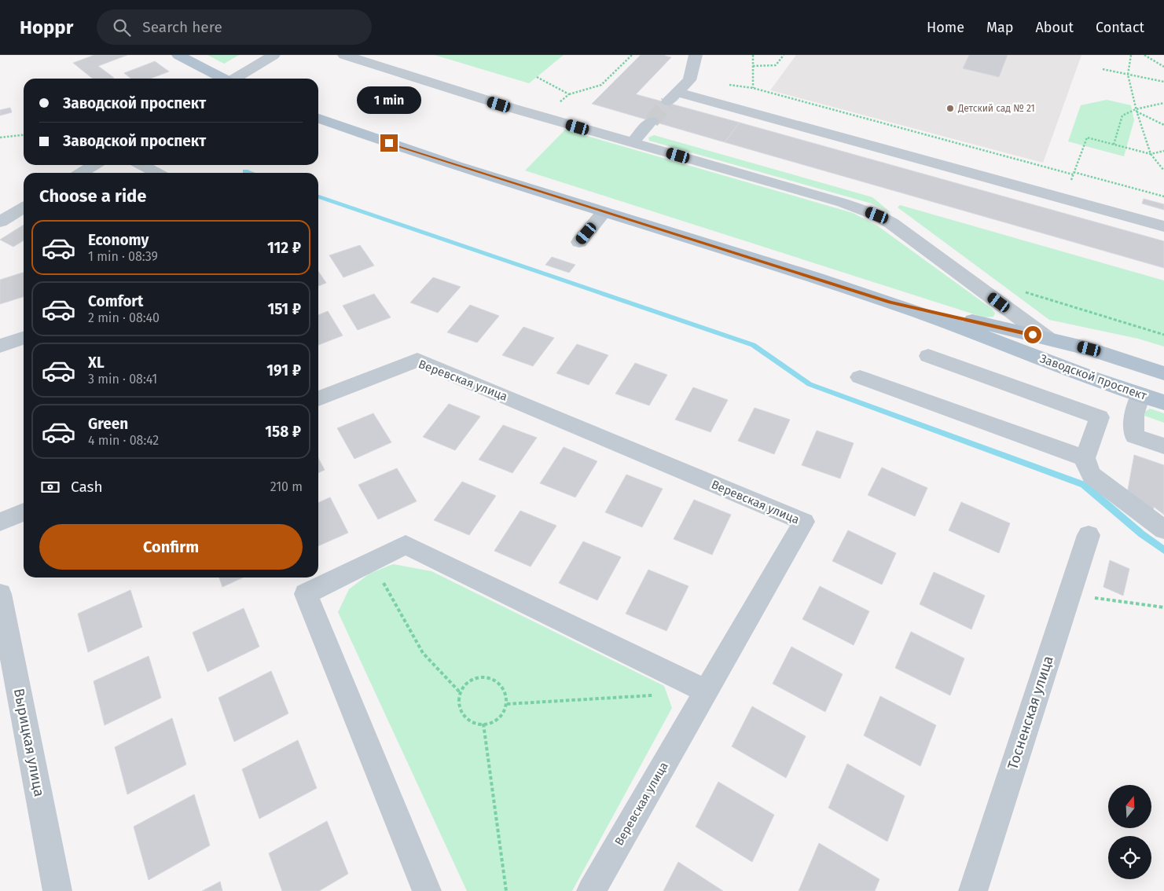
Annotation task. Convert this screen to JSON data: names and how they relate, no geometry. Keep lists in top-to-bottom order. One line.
{"streets":{"main road":["Заводской проспект"],"street":["Веревская улица","Тосненская улица","Вырицкая улица"]},"places":["Детский сад № 21"],"north":"top","page":{"header":"Hoppr","search":"Search here","nav":["Home","Map","About","Contact"],"banner":["Заводской проспект","Заводской проспект"],"bubble":"1 min","heading":"Choose a ride","list":[{"name":"Economy","note":"1 min · 08:39","value":"112 ₽"},{"name":"Comfort","note":"2 min · 08:40","value":"151 ₽"},{"name":"XL","note":"3 min · 08:41","value":"191 ₽"},{"name":"Green","note":"4 min · 08:42","value":"158 ₽"}],"pay":["Cash","210 m"],"buttons":"Confirm"}}
